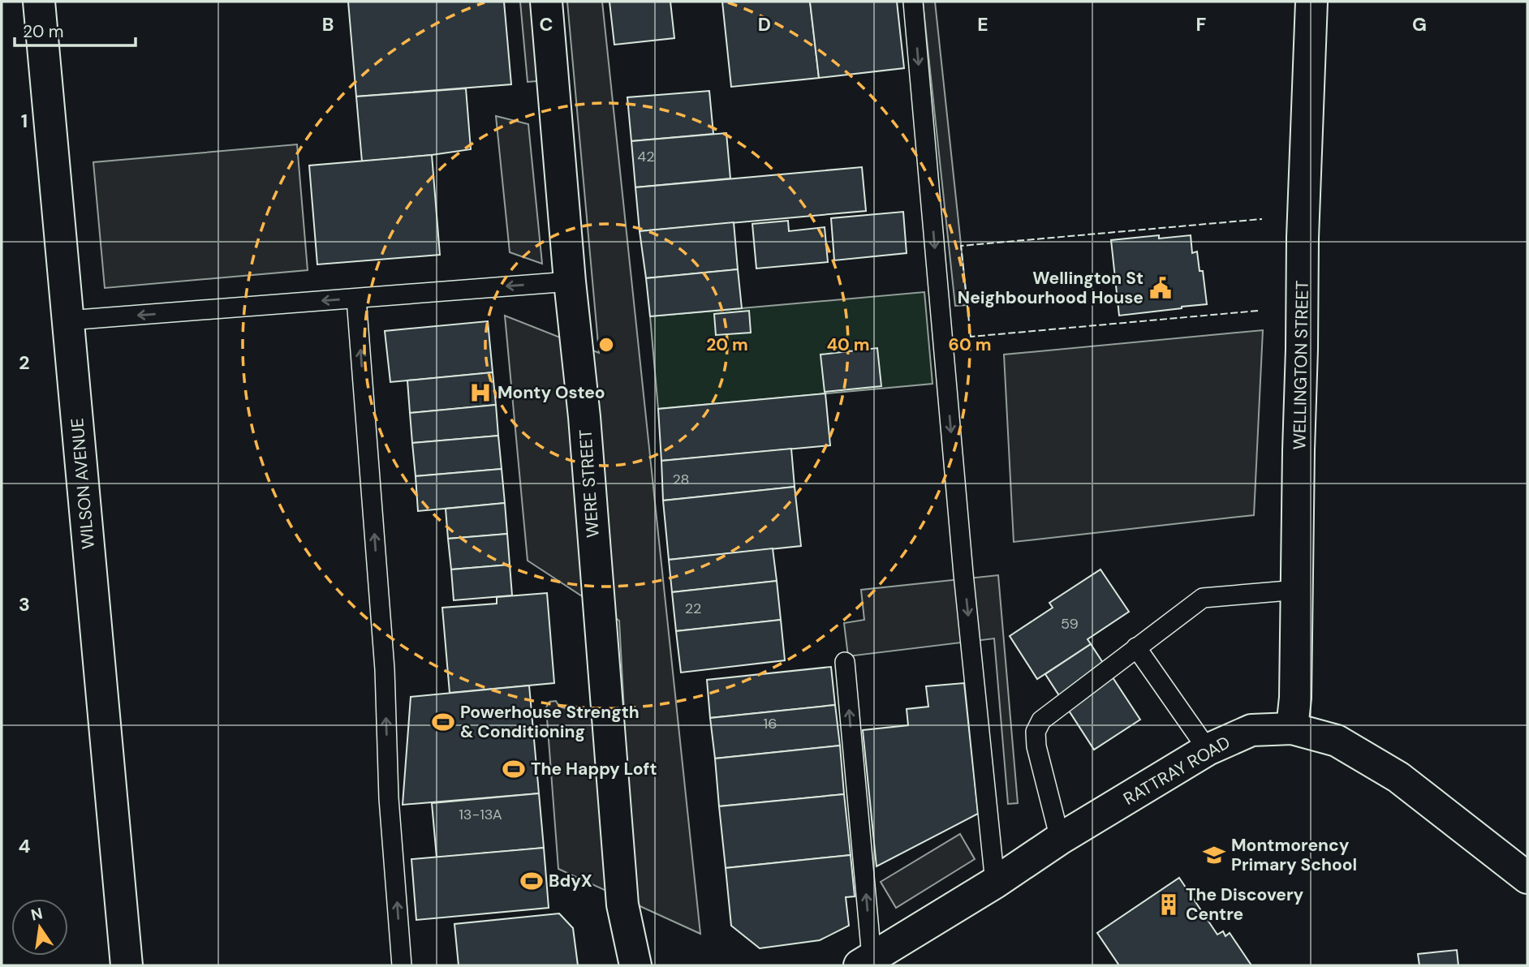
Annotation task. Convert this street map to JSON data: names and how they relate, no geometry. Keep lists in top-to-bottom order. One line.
{"streets":{"street":["WELLINGTON STREET","WILSON AVENUE","WERE STREET","RATTRAY ROAD"]},"crossings":[["WELLINGTON STREET","RATTRAY ROAD"]],"places":{"public building":["Wellington St Neighbourhood House"],"hospital":["Monty Osteo"],"sports":["Powerhouse Strength & Conditioning","The Happy Loft","BdyX"],"school or university":["Montmorency Primary School"],"building":["The Discovery Centre"]},"house_numbers":["42","28","22","59","16","13-13A"],"scale_bar":"20 m","north":"top","grid":{"columns":["B","C","D","E","F","G"],"rows":["1","2","3","4"]},"rings":["20 m","40 m","60 m"]}
